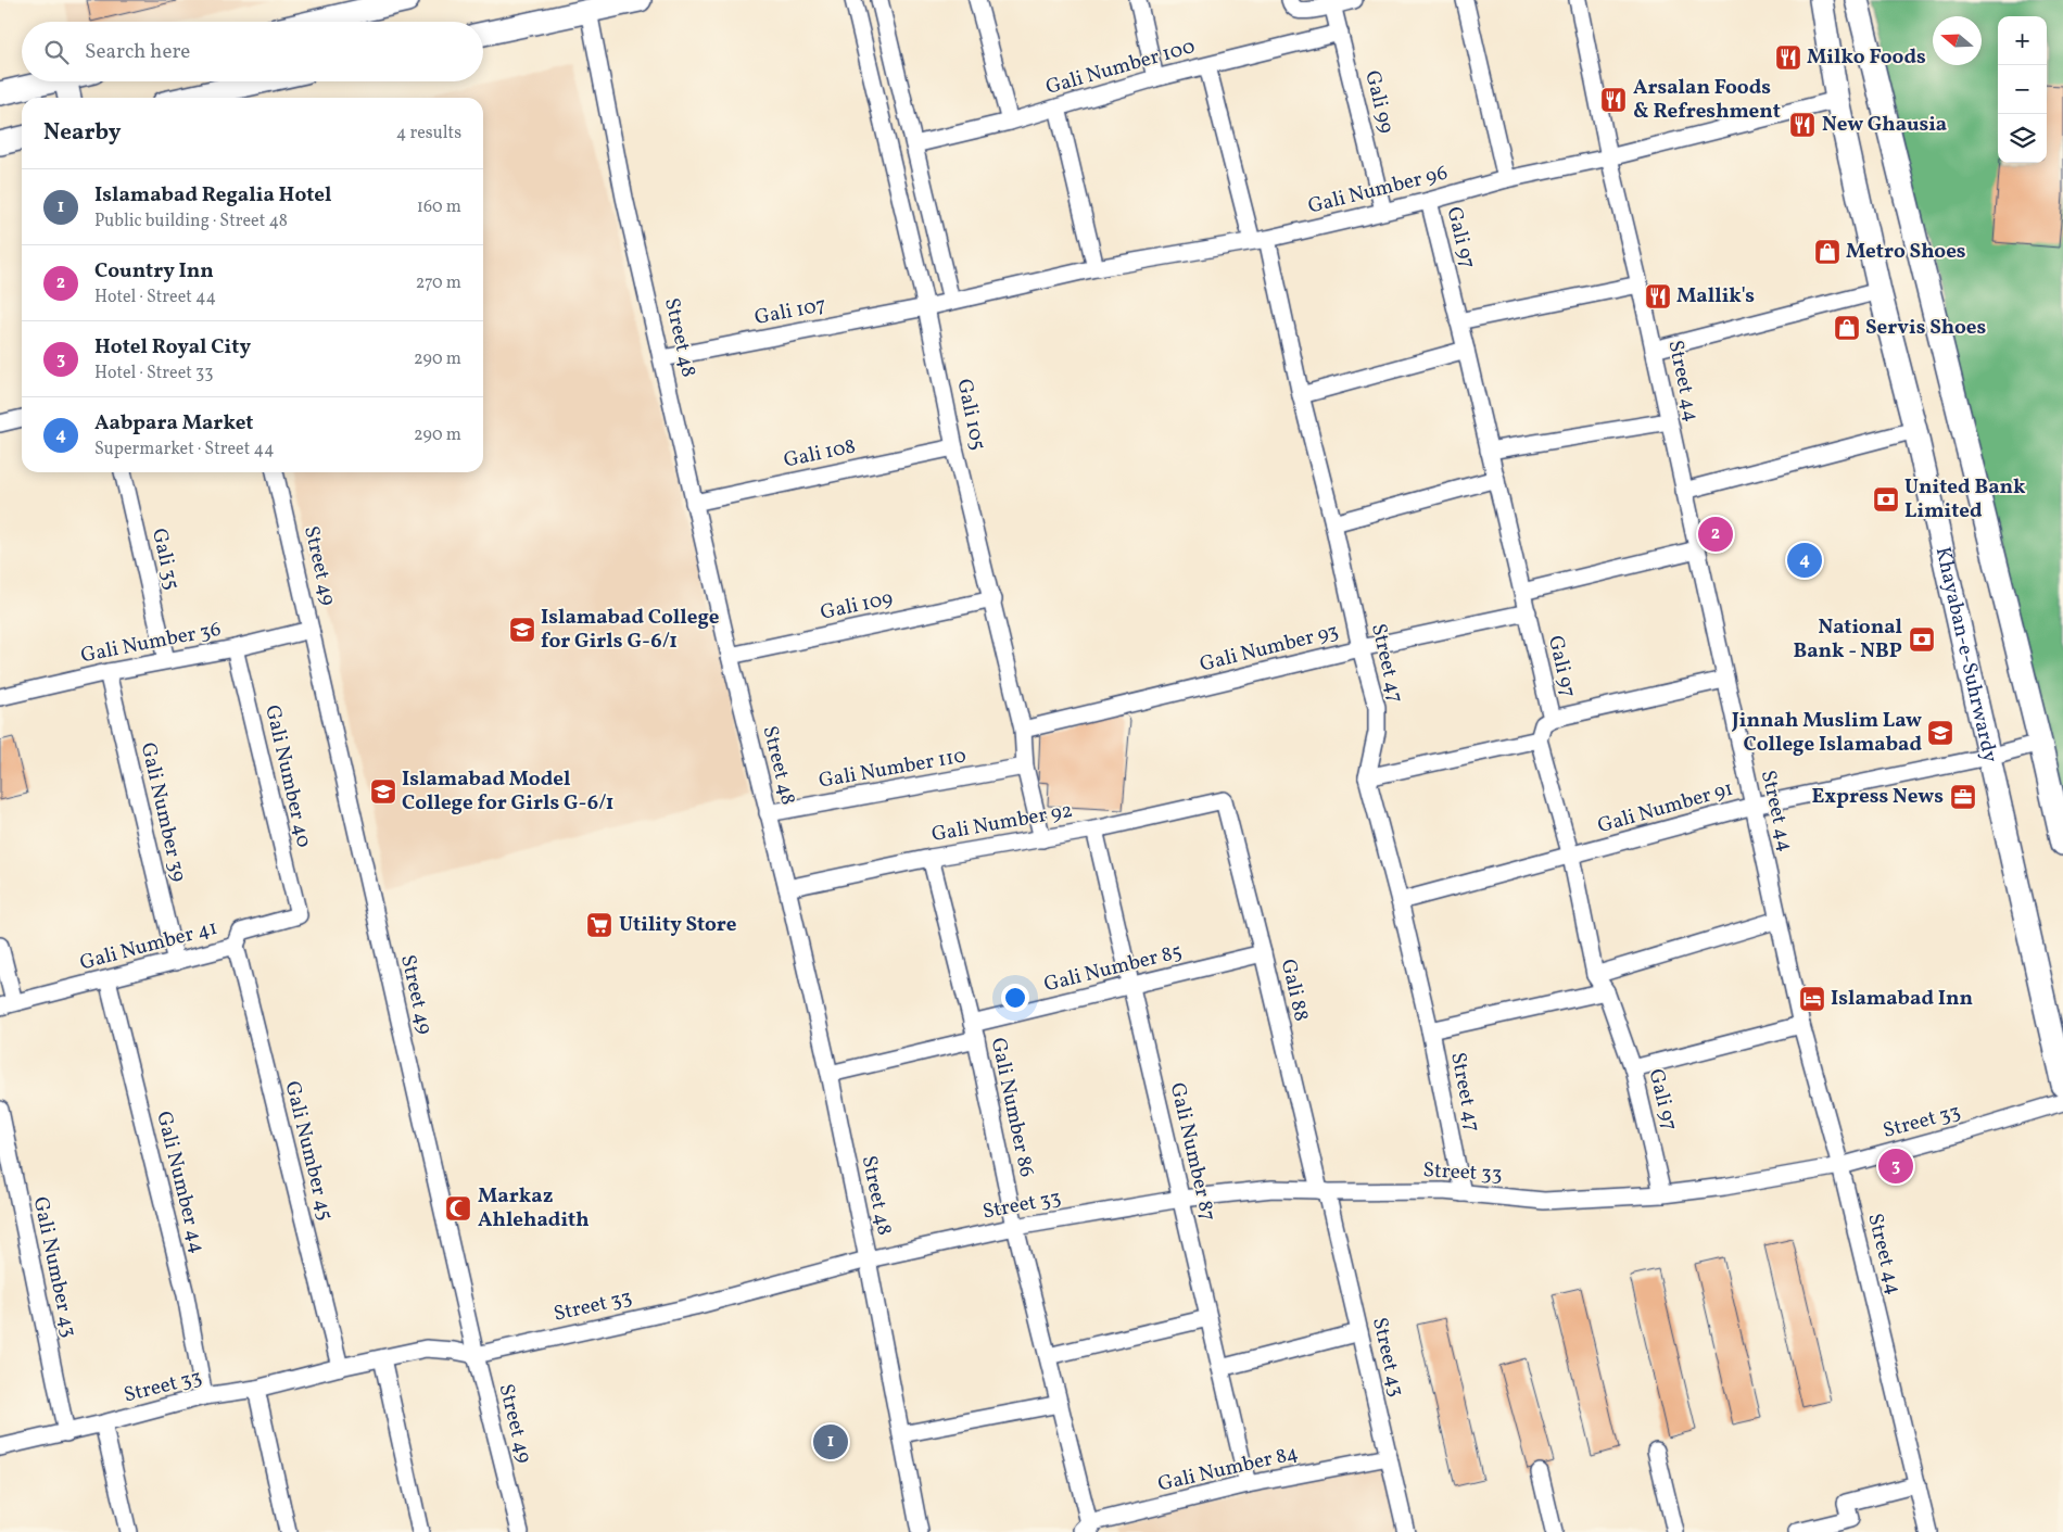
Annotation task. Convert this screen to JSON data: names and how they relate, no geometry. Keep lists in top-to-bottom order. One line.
{"streets":{"main road":["Khayaban-e-Suhrwardy"],"street":["Gali Number 100","Gali 99","Gali Number 96","Gali 97","Gali 107","Street 48","Street 44","Gali 105","Gali 108","Gali 35","Street 49","Gali 109","Gali Number 36","Gali Number 93","Street 47","Gali Number 110","Gali Number 40","Gali Number 91","Gali Number 39","Gali Number 92","Gali Number 41","Gali Number 85","Gali 88","Gali Number 86","Street 33","Gali Number 45","Gali Number 87","Gali Number 44","Gali Number 43","Street 43","Gali Number 84"]},"crossings":[["Gali Number 100","Gali 99"],["Gali Number 100","Street 47"],["Gali 99","Gali Number 96"],["Gali Number 96","Gali 97"],["Gali Number 96","Gali 107"],["Gali Number 96","Street 44"],["Gali Number 96","Gali 105"],["Gali Number 96","Khayaban-e-Suhrwardy"],["Gali Number 96","Street 47"],["Gali 97","Gali Number 93"],["Gali 97","Gali Number 91"],["Gali 97","Street 33"],["Gali 107","Street 48"],["Gali 107","Gali 105"],["Street 48","Gali 108"],["Street 48","Gali 109"],["Street 48","Gali Number 110"],["Street 48","Gali Number 92"],["Street 48","Gali Number 85"],["Street 48","Street 33"],["Street 44","Gali Number 91"],["Street 44","Street 33"],["Gali 105","Gali 108"],["Gali 105","Gali 109"],["Gali 105","Gali Number 93"],["Gali 105","Gali Number 110"],["Gali 105","Gali Number 92"],["Gali 35","Gali Number 36"],["Street 49","Gali Number 36"],["Street 49","Street 33"],["Gali Number 36","Gali Number 40"],["Gali Number 36","Gali Number 39"],["Gali Number 93","Street 47"],["Khayaban-e-Suhrwardy","Gali Number 91"],["Street 47","Gali Number 91"],["Street 47","Street 33"],["Gali Number 40","Gali Number 41"],["Gali Number 39","Gali Number 41"],["Gali Number 92","Gali 88"],["Gali Number 92","Gali Number 86"],["Gali Number 92","Gali Number 87"],["Gali Number 41","Gali Number 45"],["Gali Number 41","Gali Number 44"],["Gali Number 85","Gali 88"],["Gali Number 85","Gali Number 86"],["Gali Number 85","Gali Number 87"],["Gali 88","Street 33"],["Gali 88","Street 43"],["Gali Number 86","Street 33"],["Gali Number 86","Gali Number 84"],["Street 33","Gali Number 45"],["Street 33","Gali Number 87"],["Street 33","Gali Number 44"],["Street 33","Gali Number 43"],["Street 33","Street 43"],["Gali Number 87","Gali Number 84"],["Street 43","Gali Number 84"]],"places":{"restaurant":["Milko Foods","Arsalan Foods & Refreshment","New Ghausia","Mallik's"],"shop":["Metro Shoes","Servis Shoes"],"bank":["United Bank Limited","National Bank - NBP"],"school or university":["Islamabad College for Girls G-6/1","Jinnah Muslim Law College Islamabad","Islamabad Model College for Girls G-6/1"],"office":["Express News"],"supermarket":["Utility Store"],"hotel":["Islamabad Inn"],"mosque":["Markaz Ahlehadith"]},"north":"left","page":{"map_buttons":["+","−"],"search":"Search here","heading":["Nearby","4 results"],"list":[{"mark":"1","name":"Islamabad Regalia Hotel","note":"Public building · Street 48","value":"160 m"},{"mark":"2","name":"Country Inn","note":"Hotel · Street 44","value":"270 m"},{"mark":"3","name":"Hotel Royal City","note":"Hotel · Street 33","value":"290 m"},{"mark":"4","name":"Aabpara Market","note":"Supermarket · Street 44","value":"290 m"}],"pins":["2","4","3","1"]}}
